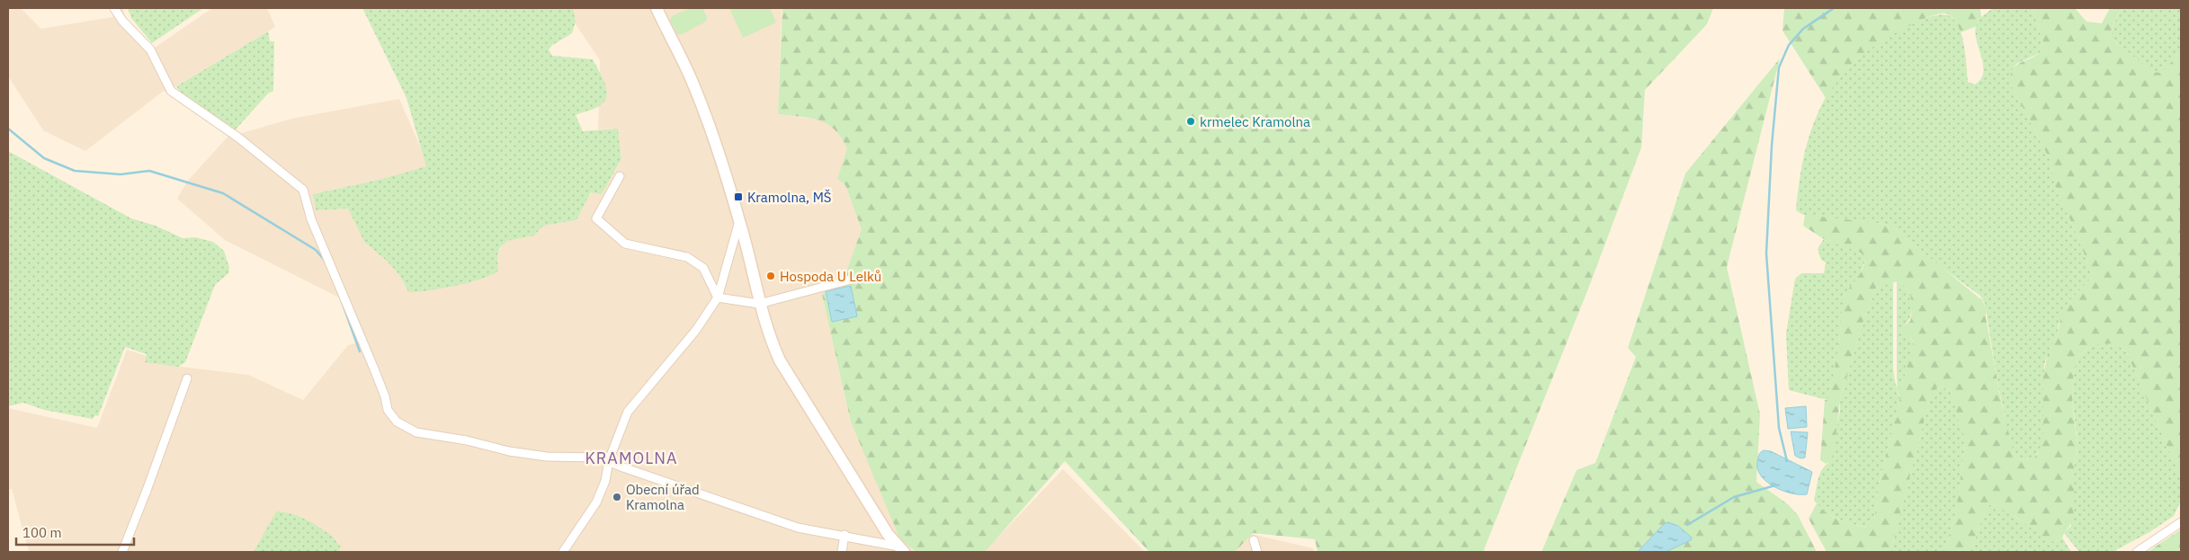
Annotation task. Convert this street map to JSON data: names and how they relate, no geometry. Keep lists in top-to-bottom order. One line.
{"districts":["KRAMOLNA"],"places":{"other":["krmelec Kramolna","Hospoda U Lelků","Obecní úřad Kramolna"],"transit":["Kramolna, MŠ"]},"scale_bar":"100 m"}
